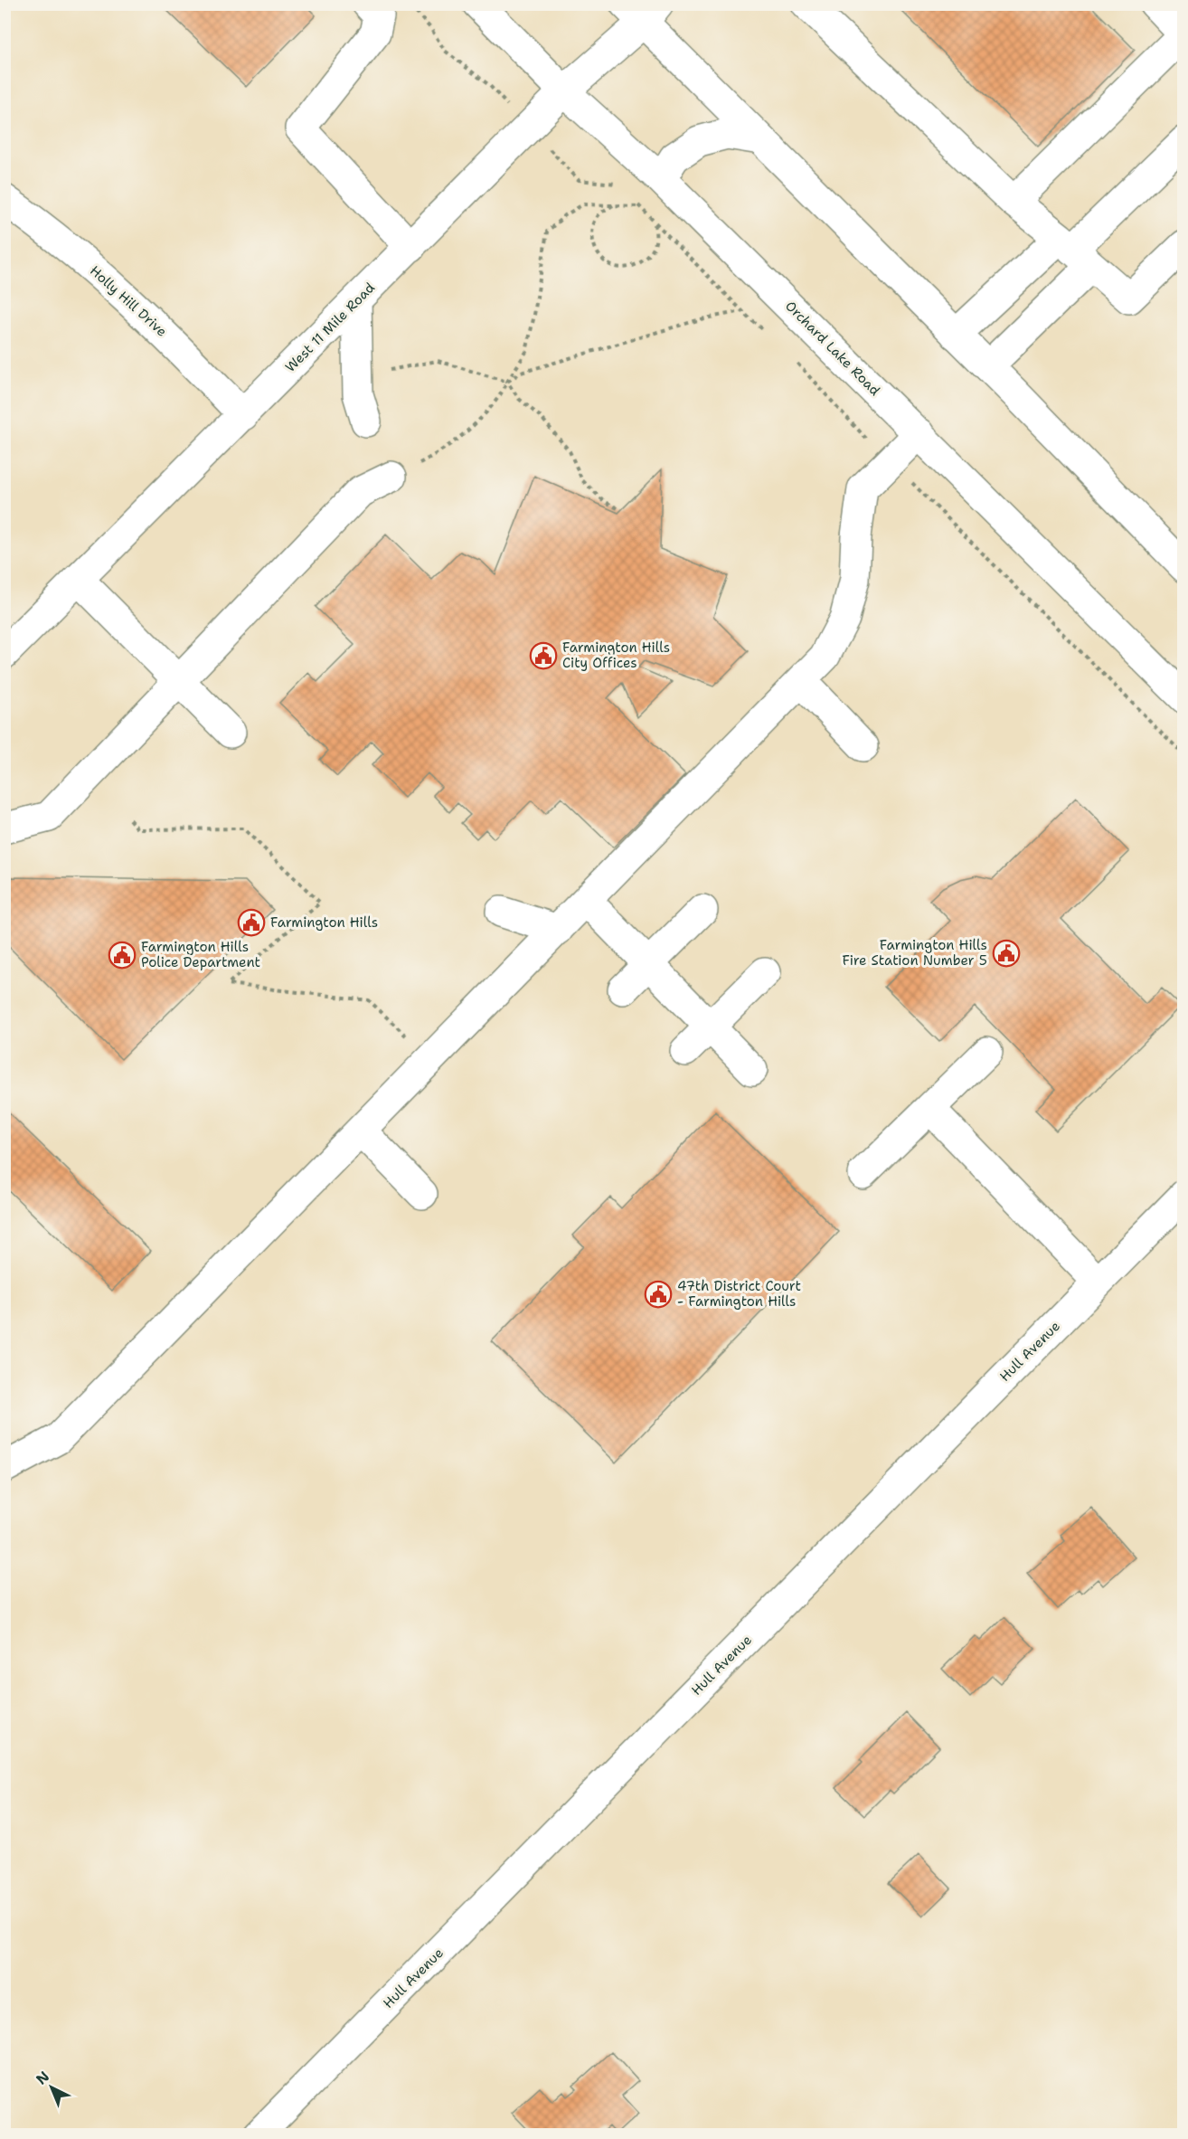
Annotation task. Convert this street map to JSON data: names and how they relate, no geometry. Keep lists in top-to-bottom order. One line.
{"streets":{"street":["Holly Hill Drive","West 11 Mile Road","Orchard Lake Road","Hull Avenue"]},"crossings":[["Holly Hill Drive","West 11 Mile Road"],["West 11 Mile Road","Orchard Lake Road"]],"places":{"public building":["Farmington Hills City Offices","Farmington Hills","Farmington Hills Fire Station Number 5","Farmington Hills Police Department","47th District Court - Farmington Hills"]},"north":"top left"}
